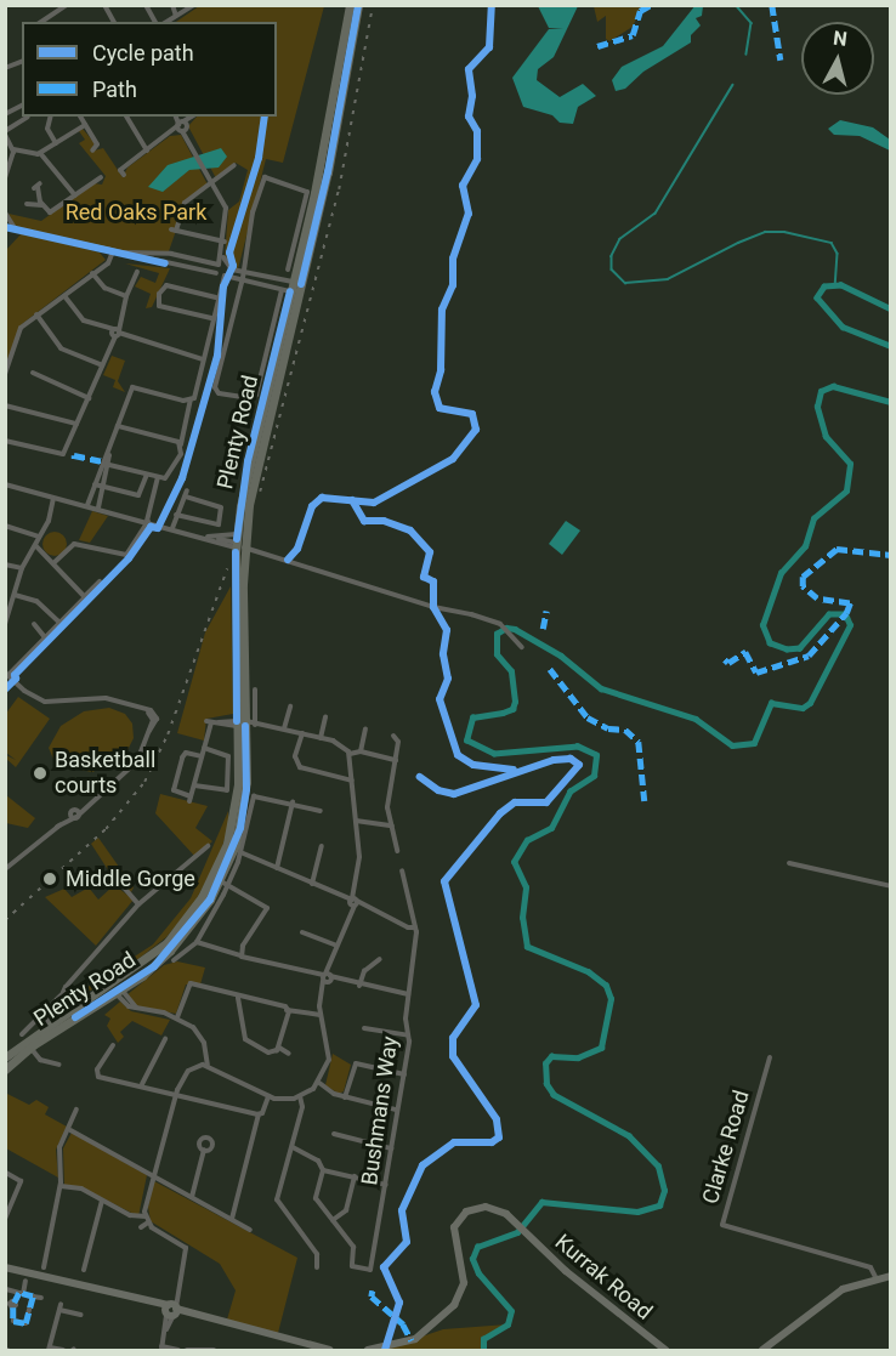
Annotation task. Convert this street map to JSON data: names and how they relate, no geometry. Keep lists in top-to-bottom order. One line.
{"streets":{"highway":["Plenty Road"],"main road":["Kurrak Road"],"street":["Bushmans Way","Clarke Road"]},"parks":["Red Oaks Park"],"places":["Basketball courts","Middle Gorge"],"legend":["Cycle path","Path"],"north":"top"}
